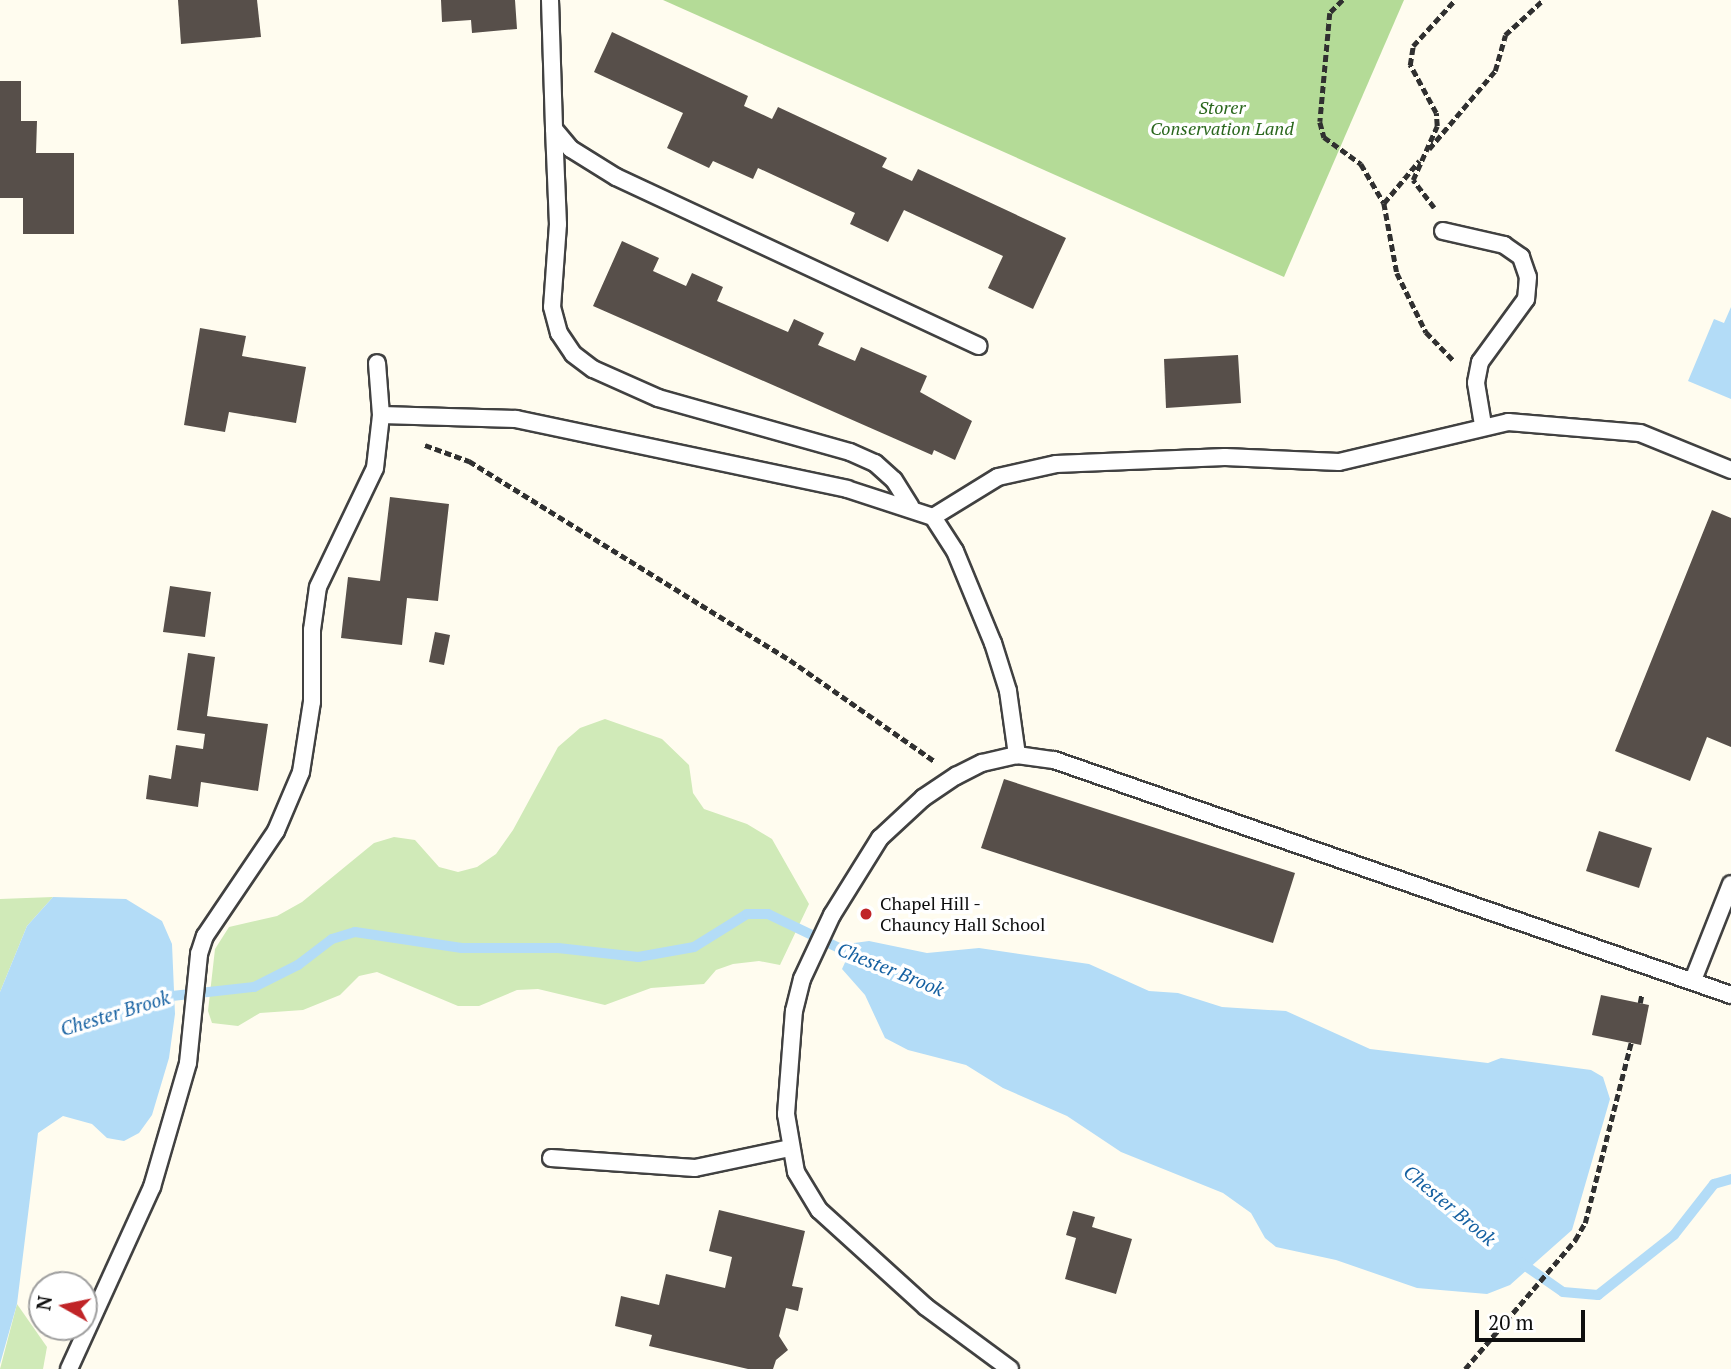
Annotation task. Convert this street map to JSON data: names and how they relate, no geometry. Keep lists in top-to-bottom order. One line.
{"water":["Chester Brook"],"parks":["Storer Conservation Land"],"places":["Chapel Hill - Chauncy Hall School"],"scale_bar":"20 m","north":"left"}
